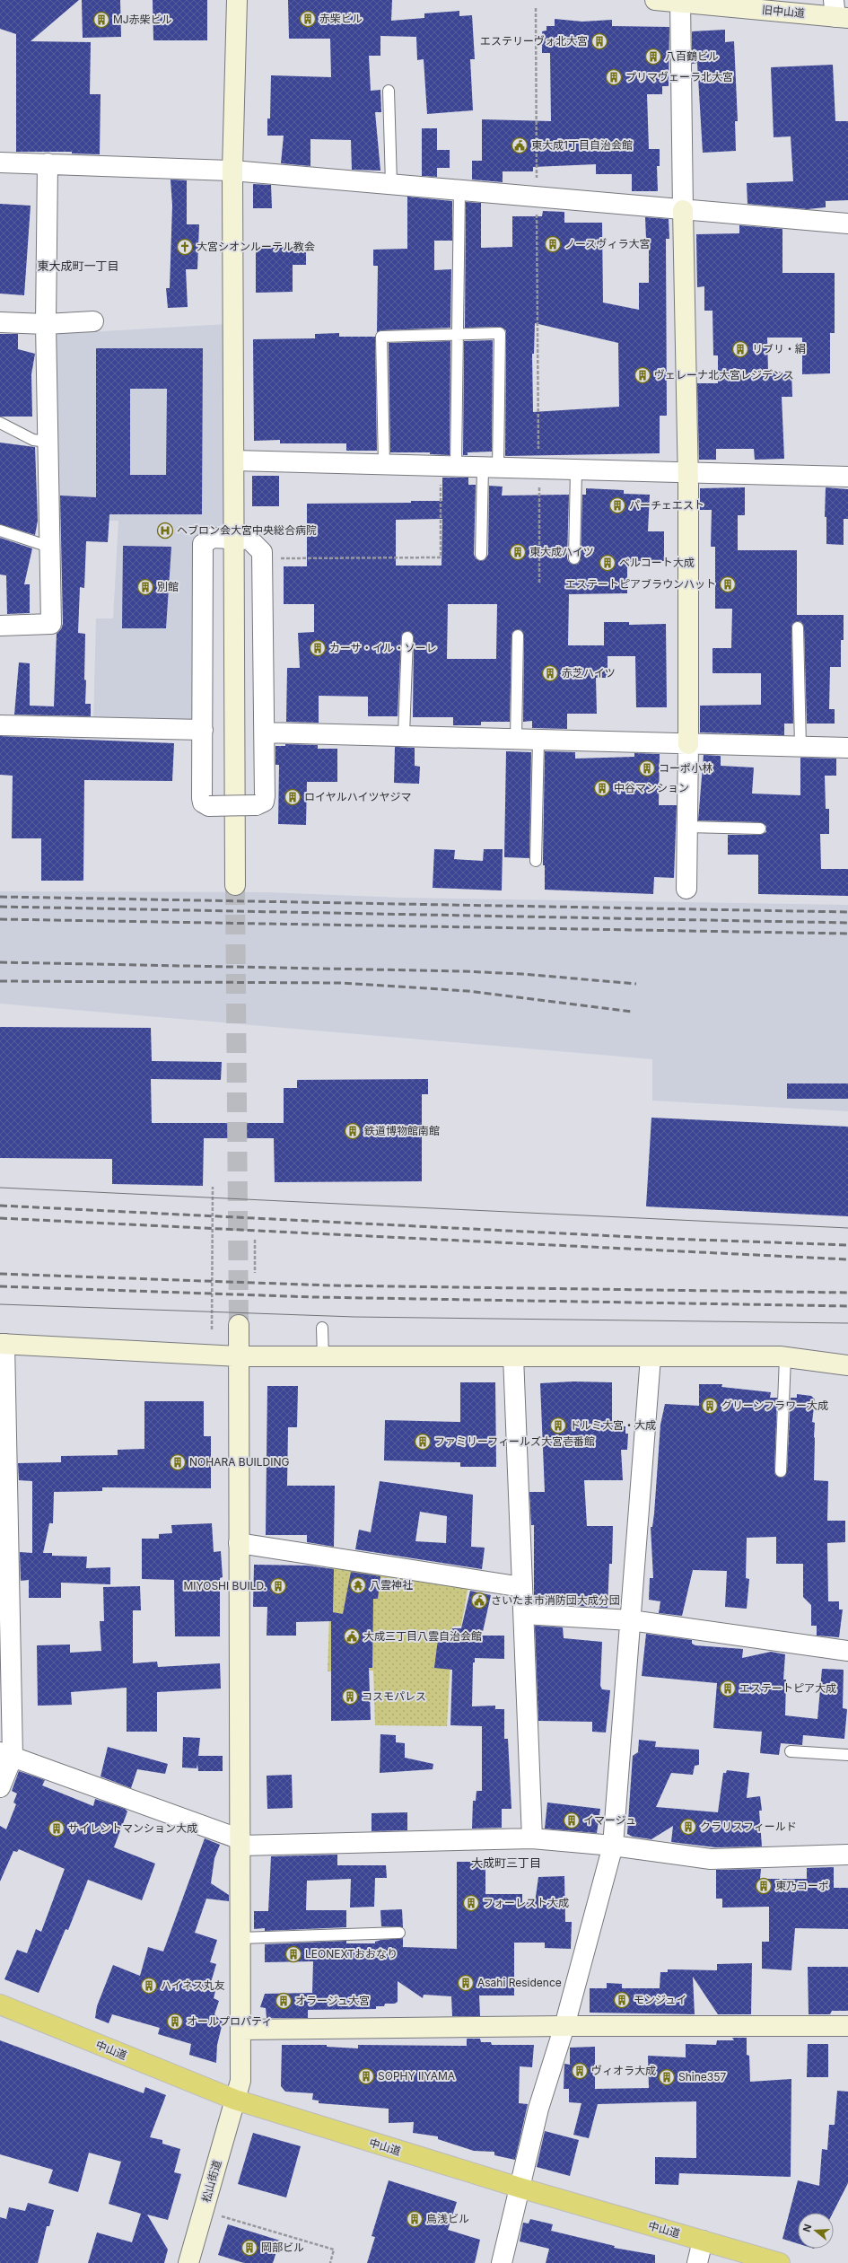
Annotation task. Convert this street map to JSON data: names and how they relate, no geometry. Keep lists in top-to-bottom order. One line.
{"streets":{"highway":["中山道"],"street":["旧中山道","松山街道"]},"crossings":[["中山道","松山街道"]],"districts":["東大成町一丁目","大成町三丁目"],"places":{"building":["赤柴ビル","MJ赤柴ビル","エステリーヴォ北大宮","八百鶴ビル","プリマヴェーラ北大宮","ノースヴィラ大宮","リブリ・絹","ヴェレーナ北大宮レジデンス","パーチェエスト","東大成ハイツ","ベルコート大成","エステートピアブラウンハット","別館","カーサ・イル・ソーレ","赤芝ハイツ","コーポ小林","中谷マンション","ロイヤルハイツヤジマ","鉄道博物館南館","グリーンフラワー大成","ドルミ大宮・大成","ファミリーフィールズ大宮壱番館","NOHARA BUILDING","MIYOSHI BUILD.","エステートピア大成","コスモパレス","イマージュ","クラリスフィールド","サイレントマンション大成","東乃コーポ","フォーレスト大成","LEONEXTおおなり","Asahi Residence","ハイネス丸友","モンジュイ","オラージュ大宮","オールプロパティ","ヴィオラ大成","SOPHY IIYAMA","Shine357","鳥浅ビル","岡部ビル"],"public building":["東大成1丁目自治会館","さいたま市消防団大成分団","大成三丁目八雲自治会館"],"church":["大宮シオンルーテル教会"],"hospital":["ヘブロン会大宮中央総合病院"],"temple":["八雲神社"]},"north":"left"}
